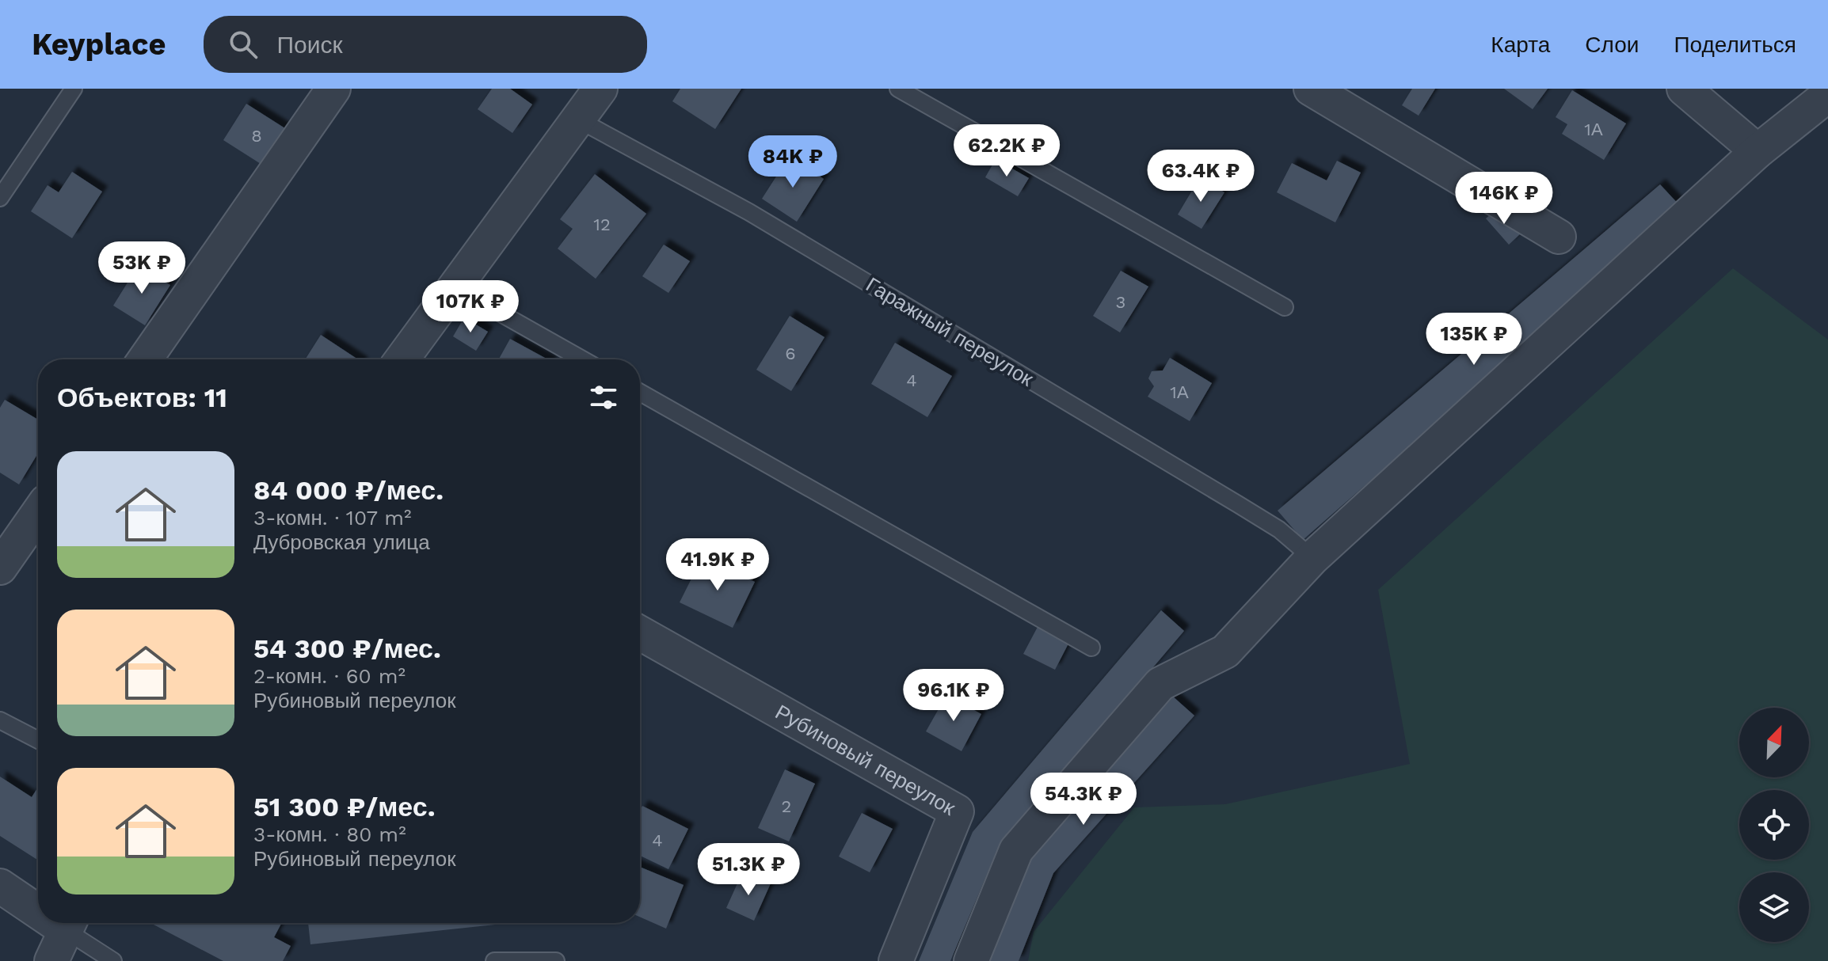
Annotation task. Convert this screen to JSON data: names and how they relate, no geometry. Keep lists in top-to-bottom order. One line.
{"streets":{"street":["Рубиновый переулок"],"lane":["Гаражный переулок"]},"house_numbers":["1А","8","12","3","6","4","1А","2","4"],"north":"top right","page":{"header":"Keyplace","search":"Поиск","nav":["Карта","Слои","Поделиться"],"price":["62.2K ₽","84K ₽","63.4K ₽","146K ₽","53K ₽","107K ₽","135K ₽","41.9K ₽","96.1K ₽","54.3K ₽","51.3K ₽"],"heading":"Объектов: 11","list":[{"name":"84 000 ₽/мес.","note":"3-комн. · 107 m² · Дубровская улица"},{"name":"54 300 ₽/мес.","note":"2-комн. · 60 m² · Рубиновый переулок"},{"name":"51 300 ₽/мес.","note":"3-комн. · 80 m² · Рубиновый переулок"}]}}
